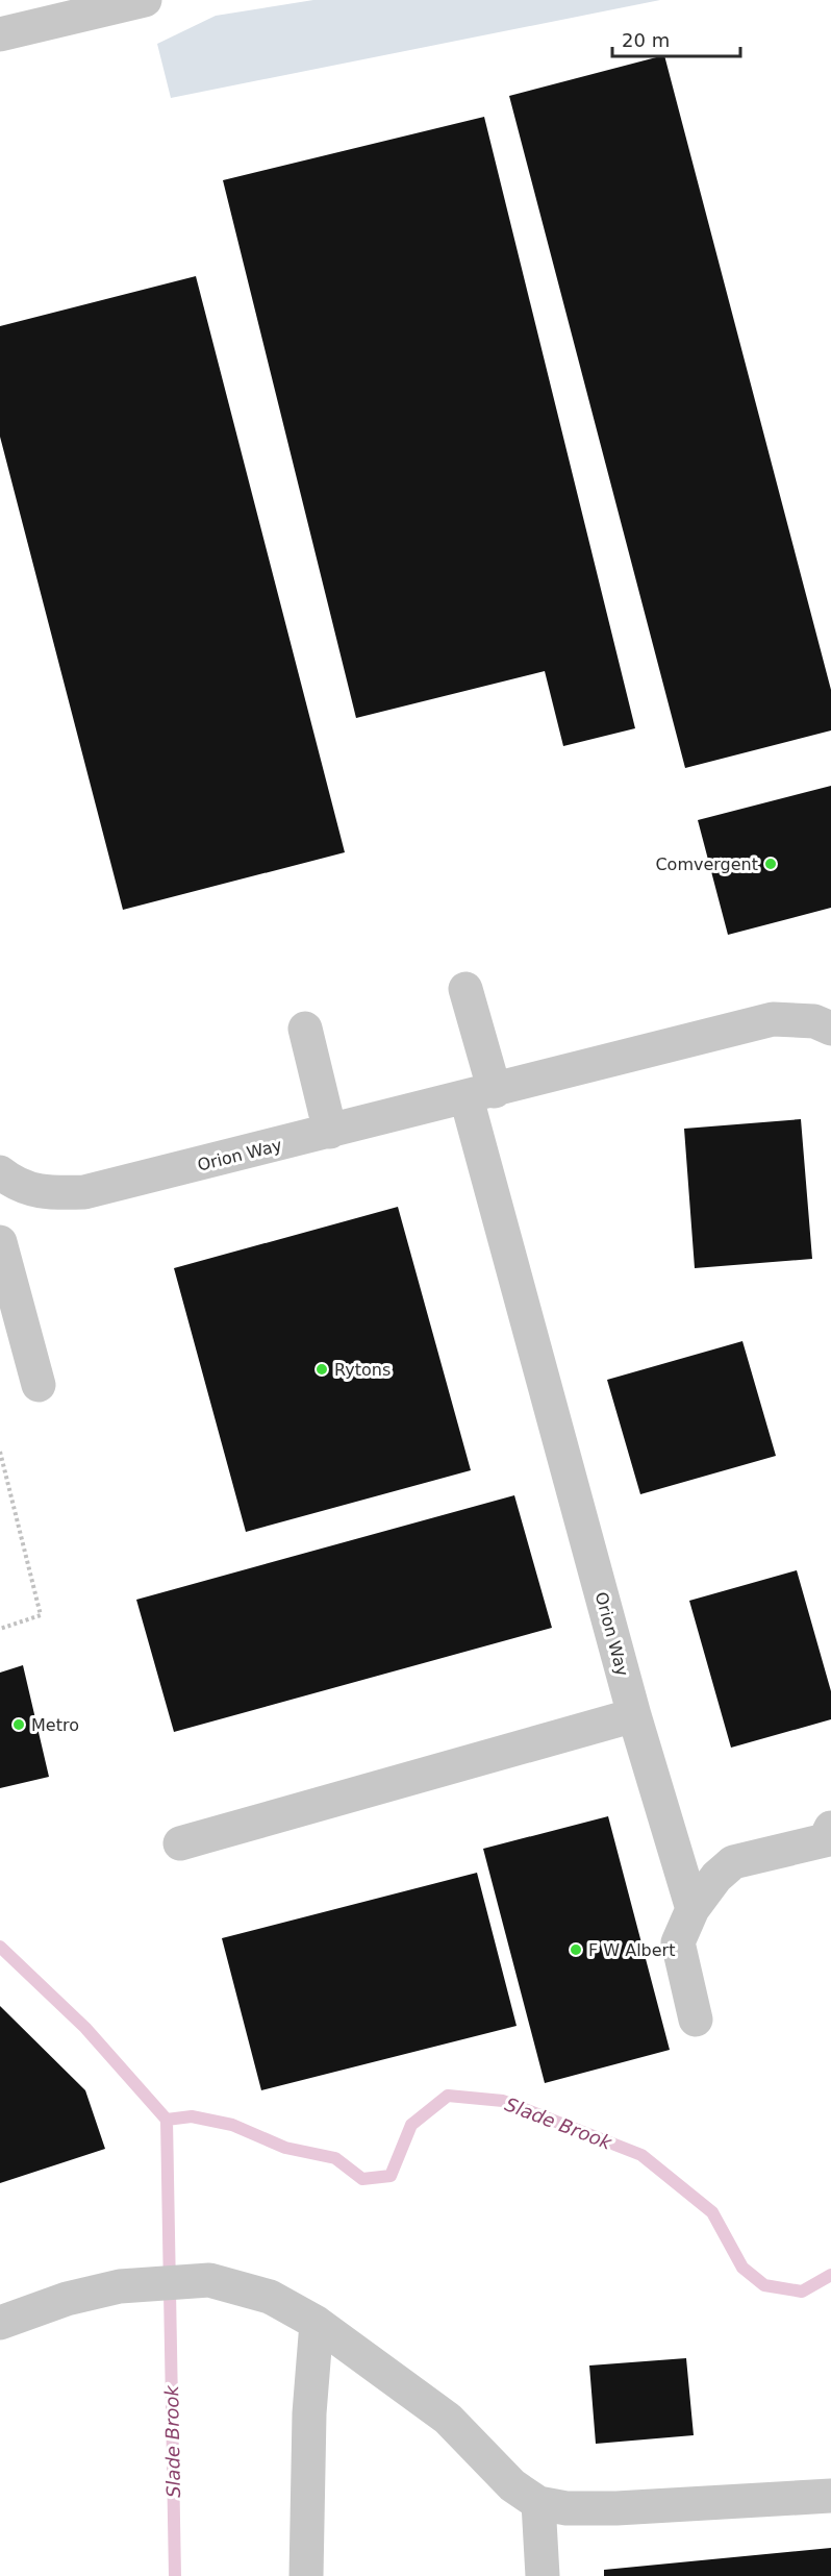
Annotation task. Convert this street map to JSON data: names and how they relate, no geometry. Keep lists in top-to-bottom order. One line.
{"streets":{"street":["Orion Way"]},"water":["Slade Brook"],"places":["Comvergent","Rytons","Metro","F W Albert"],"scale_bar":"20 m"}
